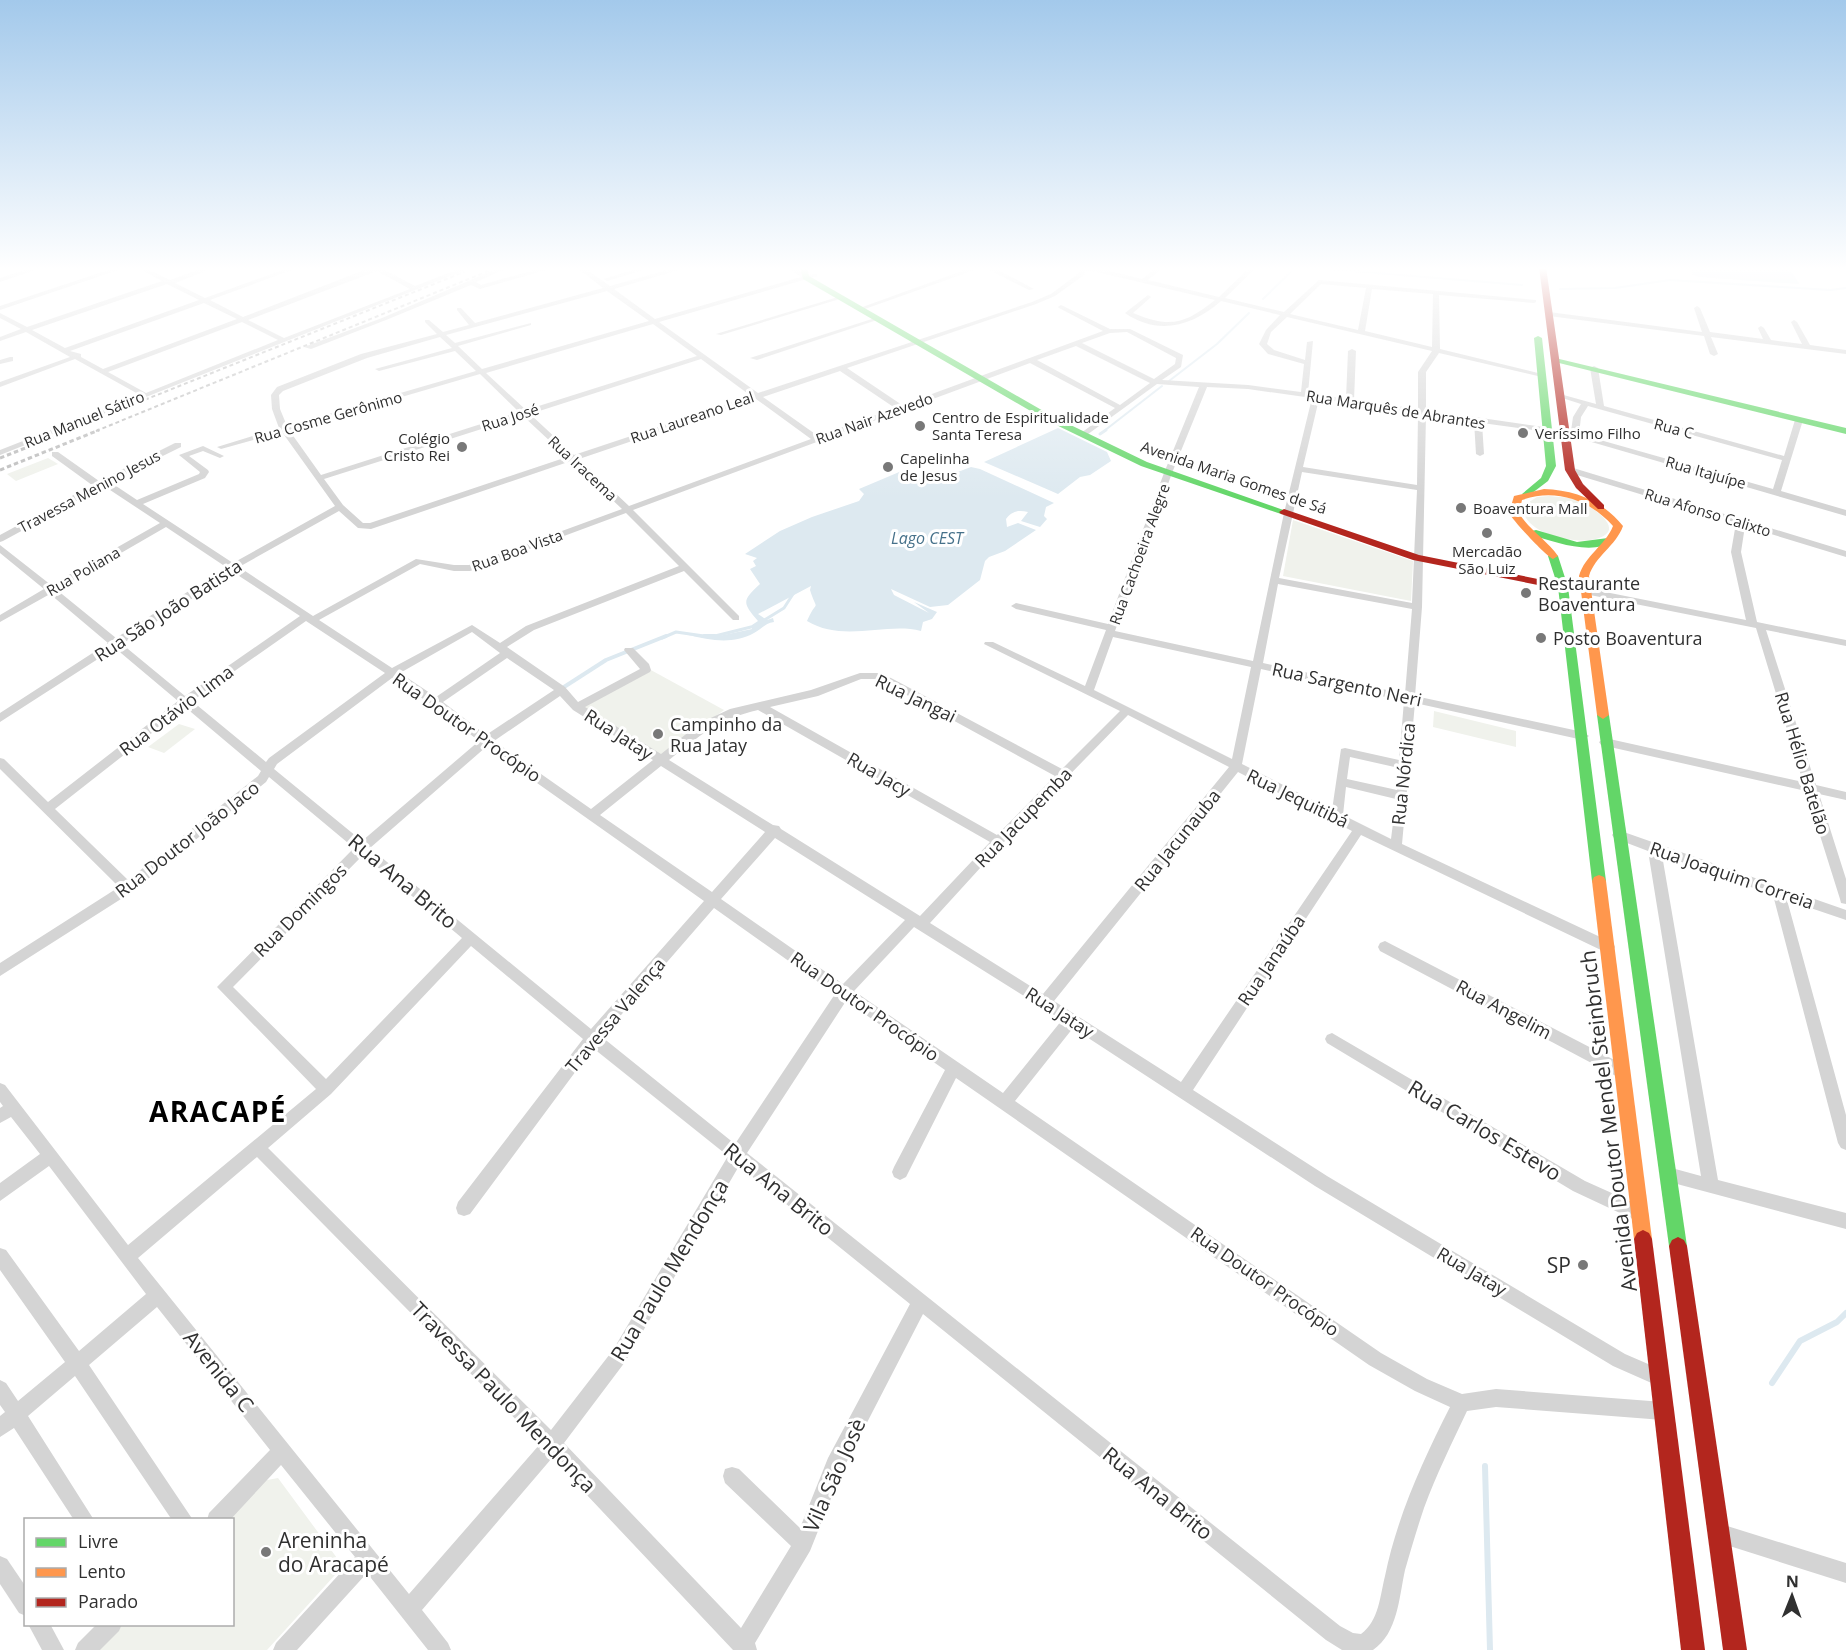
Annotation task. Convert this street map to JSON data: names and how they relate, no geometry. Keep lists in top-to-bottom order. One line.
{"streets":{"main road":["Avenida Maria Gomes de Sá","Avenida Doutor Mendel Steinbruch"],"street":["Rua Marquês de Abrantes","Rua Cosme Gerônimo","Rua José","Rua Laureano Leal","Rua Nair Azevedo","Rua Manuel Sátiro","Rua C","Rua Iracema","Rua Itajuípe","Travessa Menino Jesus","Rua Afonso Calixto","Rua Boa Vista","Rua Cachoeira Alegre","Rua Poliana","Rua São João Batista","Rua Sargento Neri","Rua Jangai","Rua Otávio Lima","Rua Doutor Procópio","Rua Jatay","Rua Hélio Batelão","Rua Jacy","Rua Nórdica","Rua Jequitibá","Rua Jacupemba","Rua Doutor João Jaco","Rua Jacunauba","Rua Joaquim Correia","Rua Ana Brito","Rua Domingos","Rua Janaúba","Rua Angelim","Travessa Valença","Rua Carlos Estevo","Rua Paulo Mendonça","Avenida C","Travessa Paulo Mendonça","Vila São Josè"]},"crossings":[["Rua Marquês de Abrantes","Rua Nair Azevedo"],["Rua Marquês de Abrantes","Rua Itajuípe"],["Rua Marquês de Abrantes","Rua Cachoeira Alegre"],["Rua Marquês de Abrantes","Rua Nórdica"],["Rua Marquês de Abrantes","Rua Jacunauba"],["Rua Cosme Gerônimo","Rua Iracema"],["Rua Cosme Gerônimo","Rua Doutor Procópio"],["Rua José","Rua Iracema"],["Rua Laureano Leal","Rua Iracema"],["Rua Laureano Leal","Rua São João Batista"],["Rua Nair Azevedo","Rua Iracema"],["Rua Nair Azevedo","Avenida Maria Gomes de Sá"],["Rua Nair Azevedo","Rua Boa Vista"],["Rua Iracema","Rua Boa Vista"],["Avenida Maria Gomes de Sá","Rua Cachoeira Alegre"],["Avenida Maria Gomes de Sá","Rua Nórdica"],["Avenida Maria Gomes de Sá","Rua Jacunauba"],["Avenida Maria Gomes de Sá","Avenida Doutor Mendel Steinbruch"],["Travessa Menino Jesus","Rua Doutor Procópio"],["Rua Afonso Calixto","Rua Hélio Batelão"],["Rua Boa Vista","Rua Otávio Lima"],["Rua Boa Vista","Rua Doutor Procópio"],["Rua Cachoeira Alegre","Rua Sargento Neri"],["Rua Cachoeira Alegre","Rua Jequitibá"],["Rua Poliana","Rua Doutor Procópio"],["Rua Poliana","Rua Ana Brito"],["Rua São João Batista","Rua Doutor Procópio"],["Rua São João Batista","Rua Ana Brito"],["Rua Sargento Neri","Rua Nórdica"],["Rua Sargento Neri","Rua Jacunauba"],["Rua Sargento Neri","Avenida Doutor Mendel Steinbruch"],["Rua Jangai","Rua Doutor Procópio"],["Rua Jangai","Rua Jatay"],["Rua Jangai","Rua Jacy"],["Rua Jangai","Rua Jacupemba"],["Rua Otávio Lima","Rua Doutor Procópio"],["Rua Otávio Lima","Rua Ana Brito"],["Rua Doutor Procópio","Rua Doutor João Jaco"],["Rua Doutor Procópio","Rua Ana Brito"],["Rua Doutor Procópio","Rua Domingos"],["Rua Doutor Procópio","Travessa Valença"],["Rua Doutor Procópio","Rua Paulo Mendonça"],["Rua Jatay","Rua Jacupemba"],["Rua Jatay","Rua Doutor João Jaco"],["Rua Jatay","Rua Jacunauba"],["Rua Jatay","Rua Domingos"],["Rua Jatay","Rua Janaúba"],["Rua Jatay","Travessa Valença"],["Rua Jatay","Avenida Doutor Mendel Steinbruch"],["Rua Jatay","Rua Paulo Mendonça"],["Rua Jacy","Rua Jacupemba"],["Rua Nórdica","Rua Jequitibá"],["Rua Jequitibá","Rua Jacupemba"],["Rua Jequitibá","Rua Jacunauba"],["Rua Jequitibá","Rua Janaúba"],["Rua Jequitibá","Avenida Doutor Mendel Steinbruch"],["Rua Jacupemba","Rua Paulo Mendonça"],["Rua Doutor João Jaco","Rua Ana Brito"],["Rua Ana Brito","Rua Domingos"],["Rua Ana Brito","Travessa Valença"],["Rua Ana Brito","Rua Paulo Mendonça"],["Rua Ana Brito","Vila São Josè"],["Rua Angelim","Avenida Doutor Mendel Steinbruch"],["Avenida Doutor Mendel Steinbruch","Rua Carlos Estevo"],["Rua Paulo Mendonça","Avenida C"],["Rua Paulo Mendonça","Travessa Paulo Mendonça"],["Travessa Paulo Mendonça","Vila São Josè"]],"districts":["ARACAPÉ"],"water":["Lago CEST"],"places":["Centro de Espiritualidade Santa Teresa","Veríssimo Filho","Colégio Cristo Rei","Capelinha de Jesus","Boaventura Mall","Mercadão São Luiz","Restaurante Boaventura","Posto Boaventura","Campinho da Rua Jatay","SP","Areninha do Aracapé"],"legend":["Livre","Lento","Parado"],"north":"top"}
